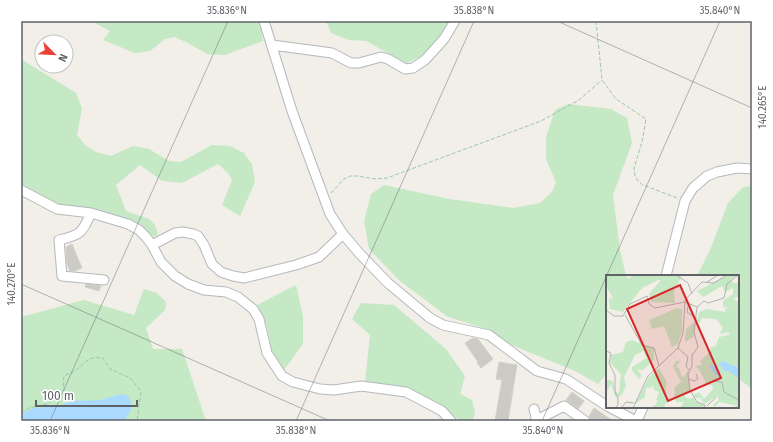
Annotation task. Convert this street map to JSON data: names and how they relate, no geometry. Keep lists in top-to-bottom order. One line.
{"scale_bar":"100 m","north":"bottom right","coordinates":["35.836°N","35.838°N","35.840°N","140.265°E","140.270°E"]}
